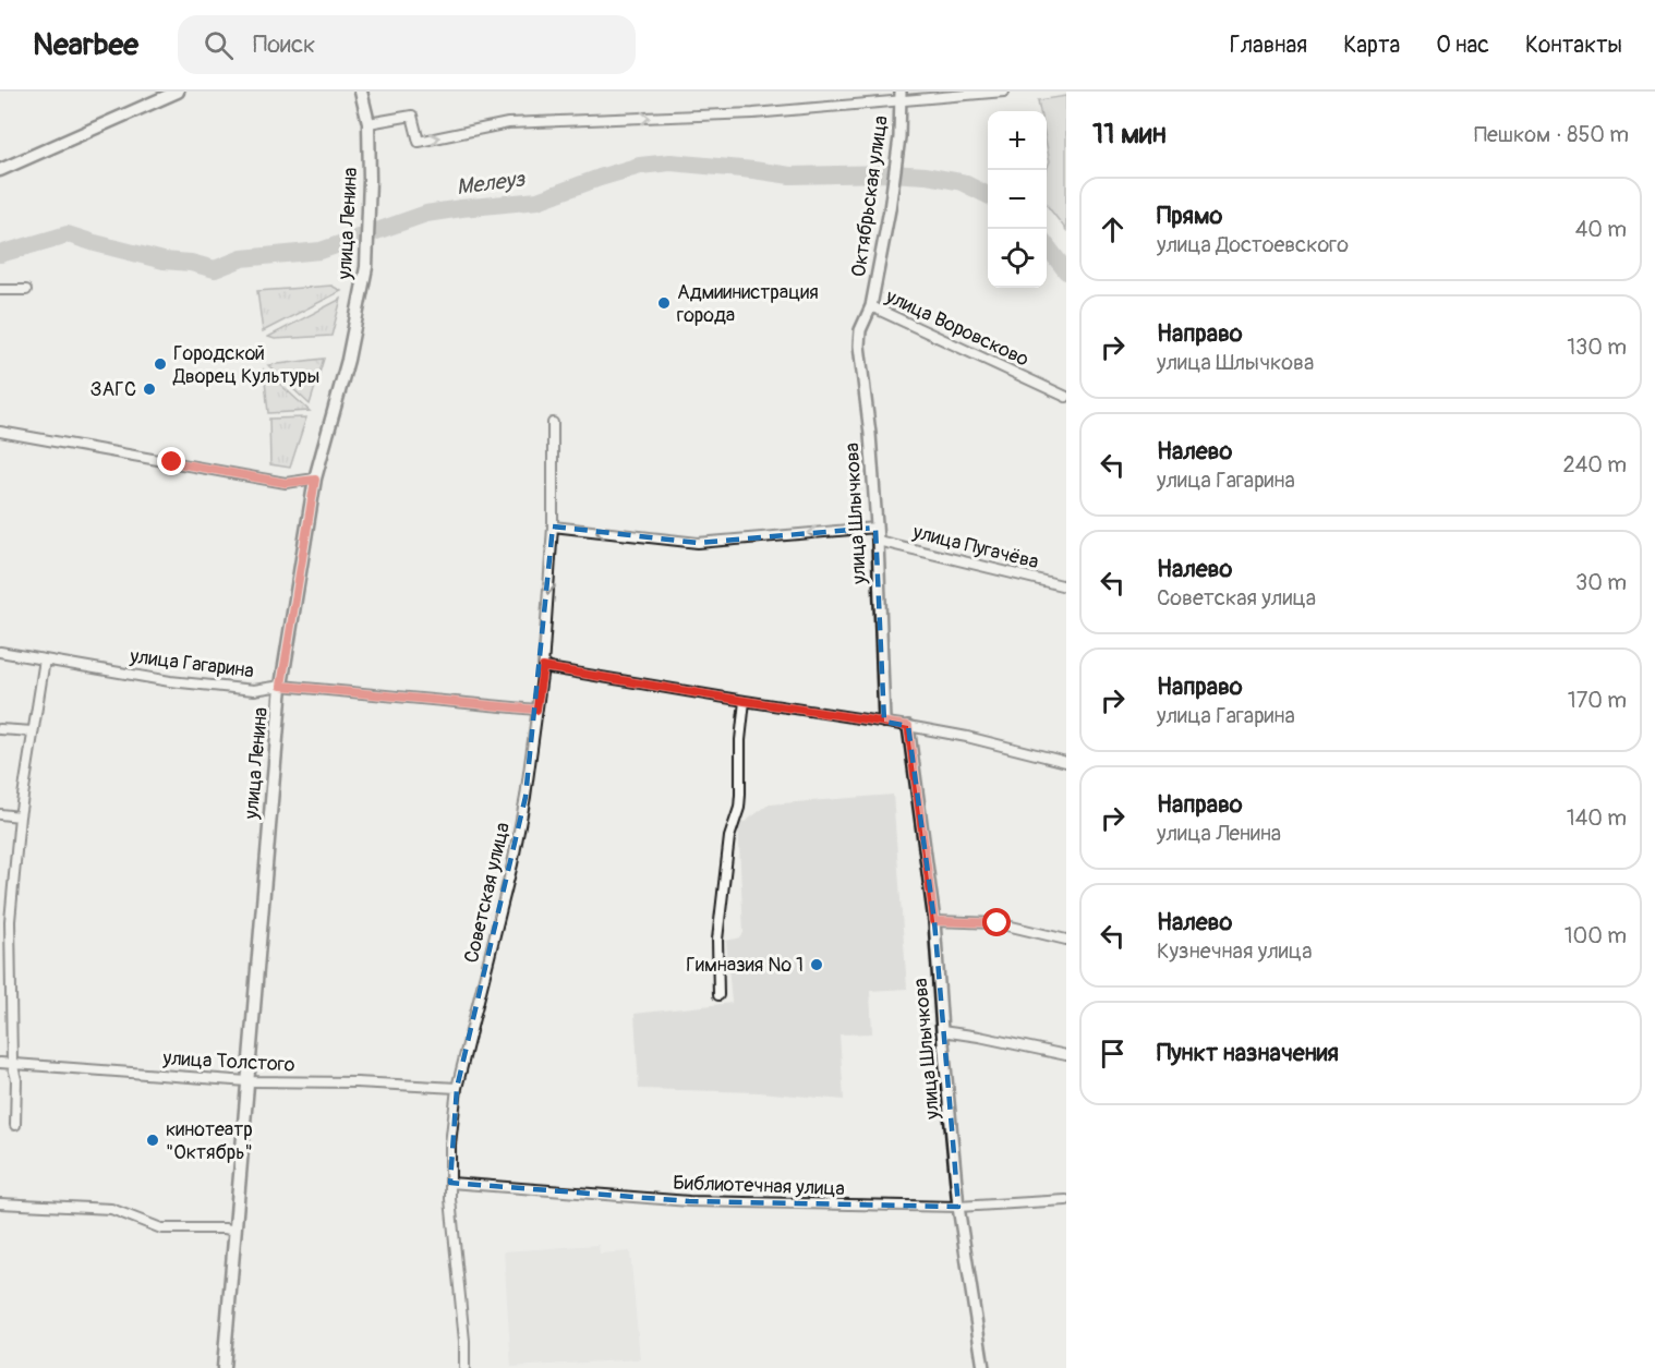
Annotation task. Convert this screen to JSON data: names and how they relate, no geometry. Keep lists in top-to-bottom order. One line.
{"streets":{"main road":["улица Ленина"],"street":["Октябрьская улица","улица Воровсково","улица Шлычкова","улица Пугачёва","улица Гагарина","Советская улица","улица Толстого","Библиотечная улица"]},"crossings":[["Октябрьская улица","улица Воровсково"],["Октябрьская улица","улица Шлычкова"],["улица Ленина","улица Гагарина"],["улица Ленина","улица Толстого"],["улица Воровсково","улица Шлычкова"],["улица Шлычкова","улица Пугачёва"],["улица Шлычкова","Библиотечная улица"],["улица Гагарина","Советская улица"],["Советская улица","улица Толстого"],["Советская улица","Библиотечная улица"]],"water":["Мелеуз"],"places":["Адмиинистрация города","Городской Дворец Культуры","ЗАГС","Гимназия № 1","кинотеатр \"Октябрь\""],"page":{"header":"Nearbee","search":"Поиск","nav":["Главная","Карта","О нас","Контакты"],"heading":["11 мин","Пешком · 850 m"],"map_buttons":["+","−"],"list":[["Прямо","улица Достоевского","40 m"],["Направо","улица Шлычкова","130 m"],["Налево","улица Гагарина","240 m"],["Налево","Советская улица","30 m"],["Направо","улица Гагарина","170 m"],["Направо","улица Ленина","140 m"],["Налево","Кузнечная улица","100 m"],"Пункт назначения"]}}
